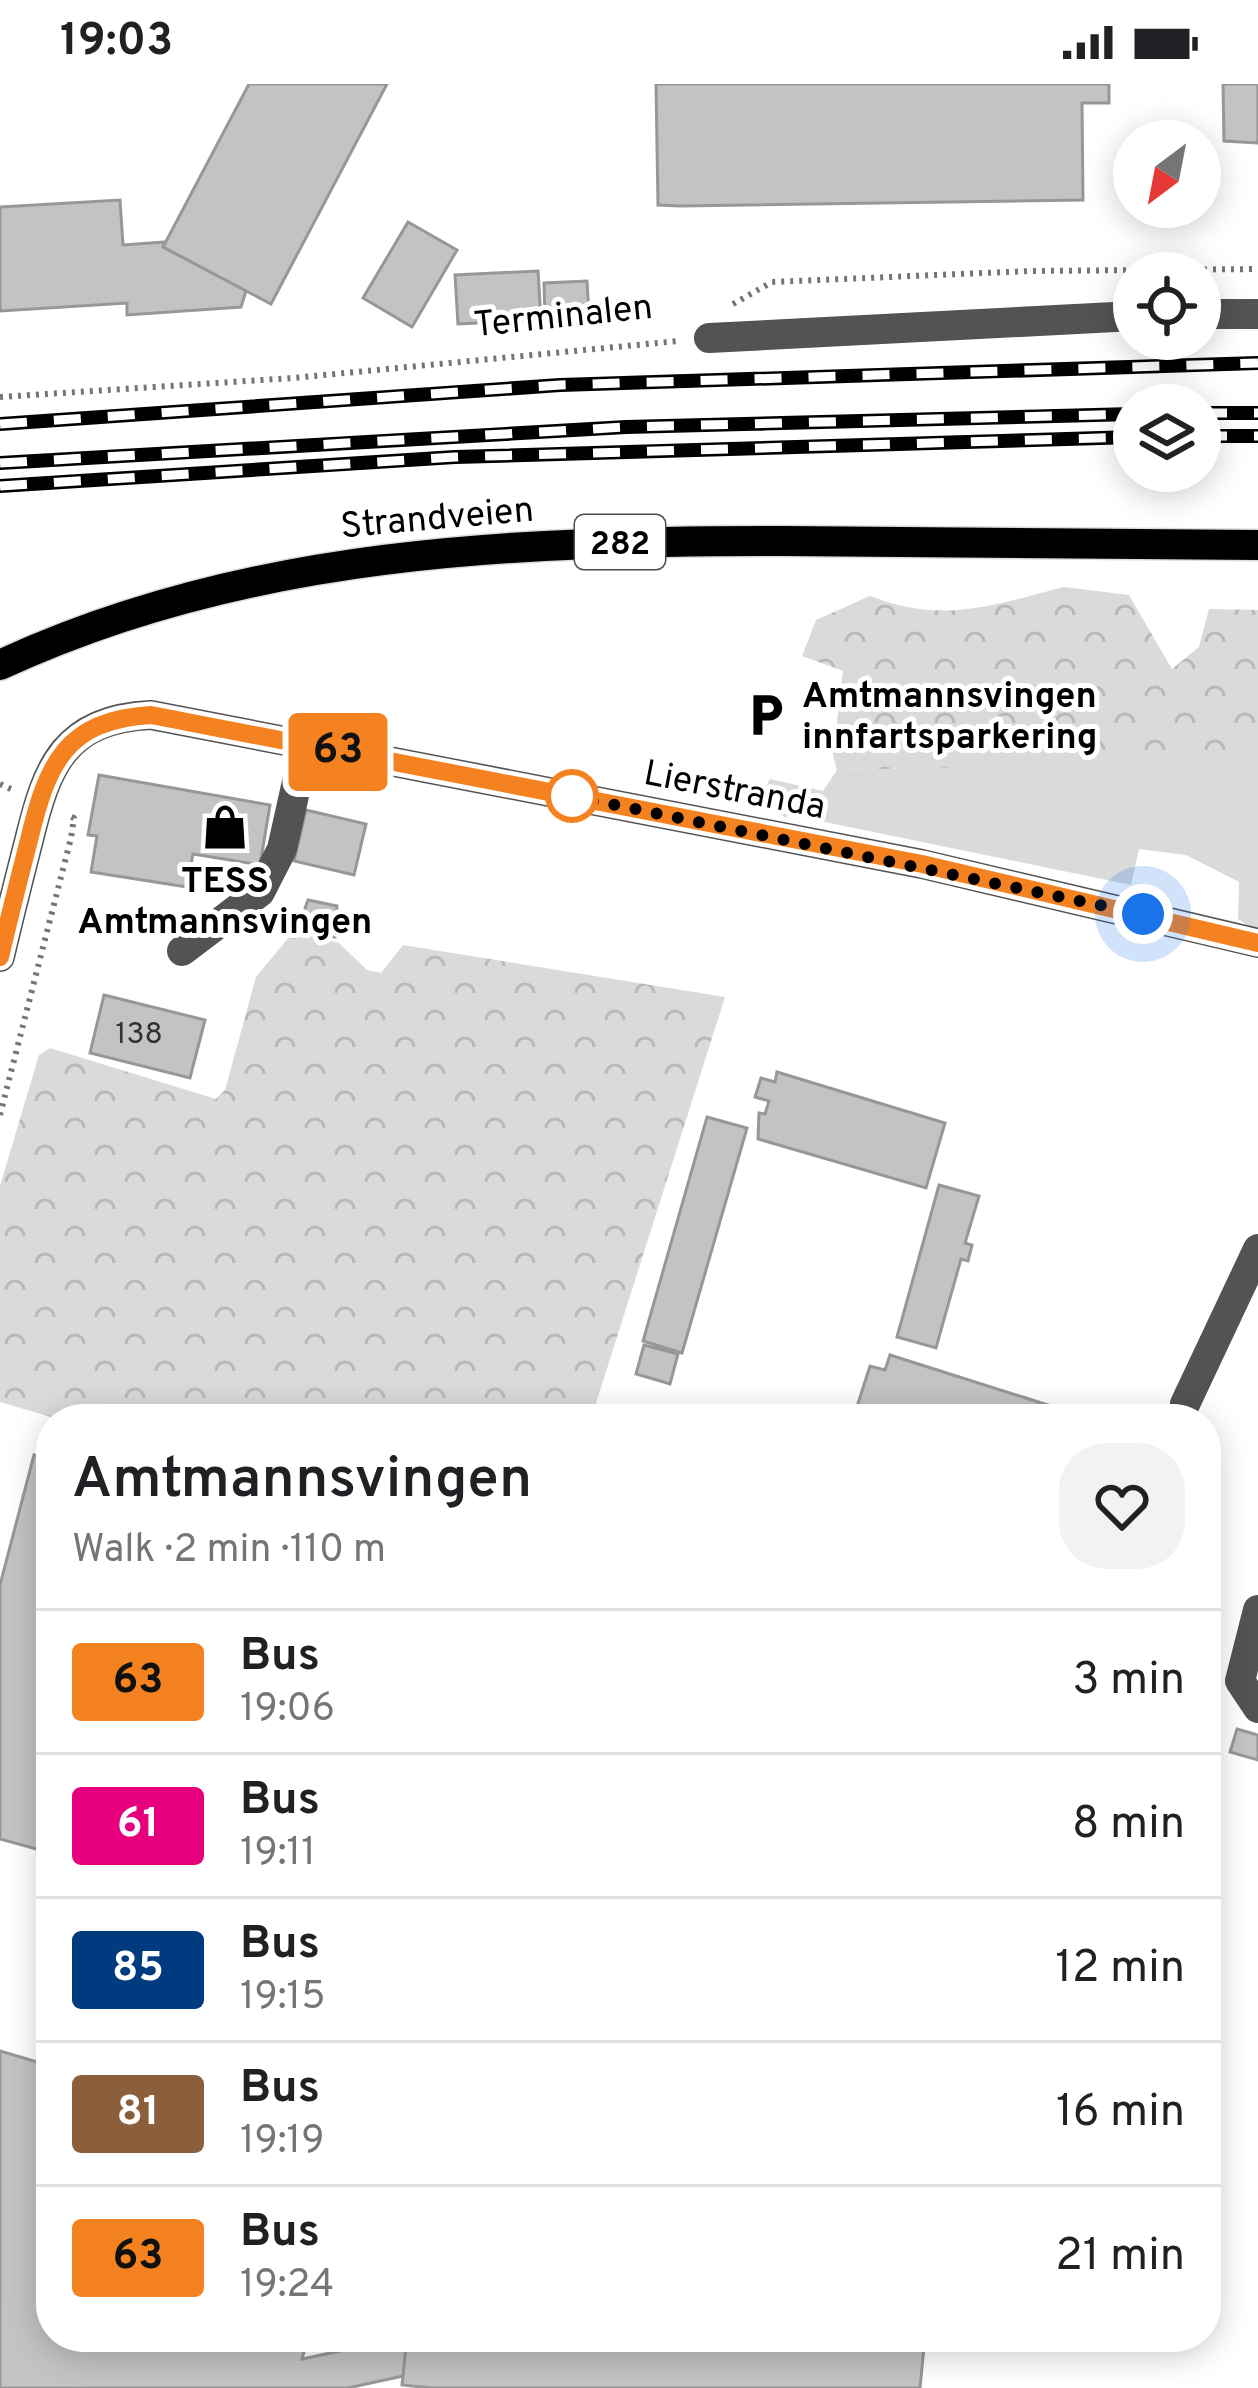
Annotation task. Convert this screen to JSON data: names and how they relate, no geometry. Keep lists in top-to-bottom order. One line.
{"streets":{"main road":["Strandveien","282"],"street":["Lierstranda"],"path":["Terminalen"]},"places":{"parking":["Amtmannsvingen innfartsparkering"],"shop":["TESS Amtmannsvingen"]},"lines":["bus line 63"],"house_numbers":["138"],"north":"bottom left","page":{"status":"19:03","on_map":"63","heading":["Amtmannsvingen","Walk · 2 min · 110 m"],"list":[{"mark":"63","name":"Bus","note":"19:06","value":"3 min"},{"mark":"61","name":"Bus","note":"19:11","value":"8 min"},{"mark":"85","name":"Bus","note":"19:15","value":"12 min"},{"mark":"81","name":"Bus","note":"19:19","value":"16 min"},{"mark":"63","name":"Bus","note":"19:24","value":"21 min"}]}}
